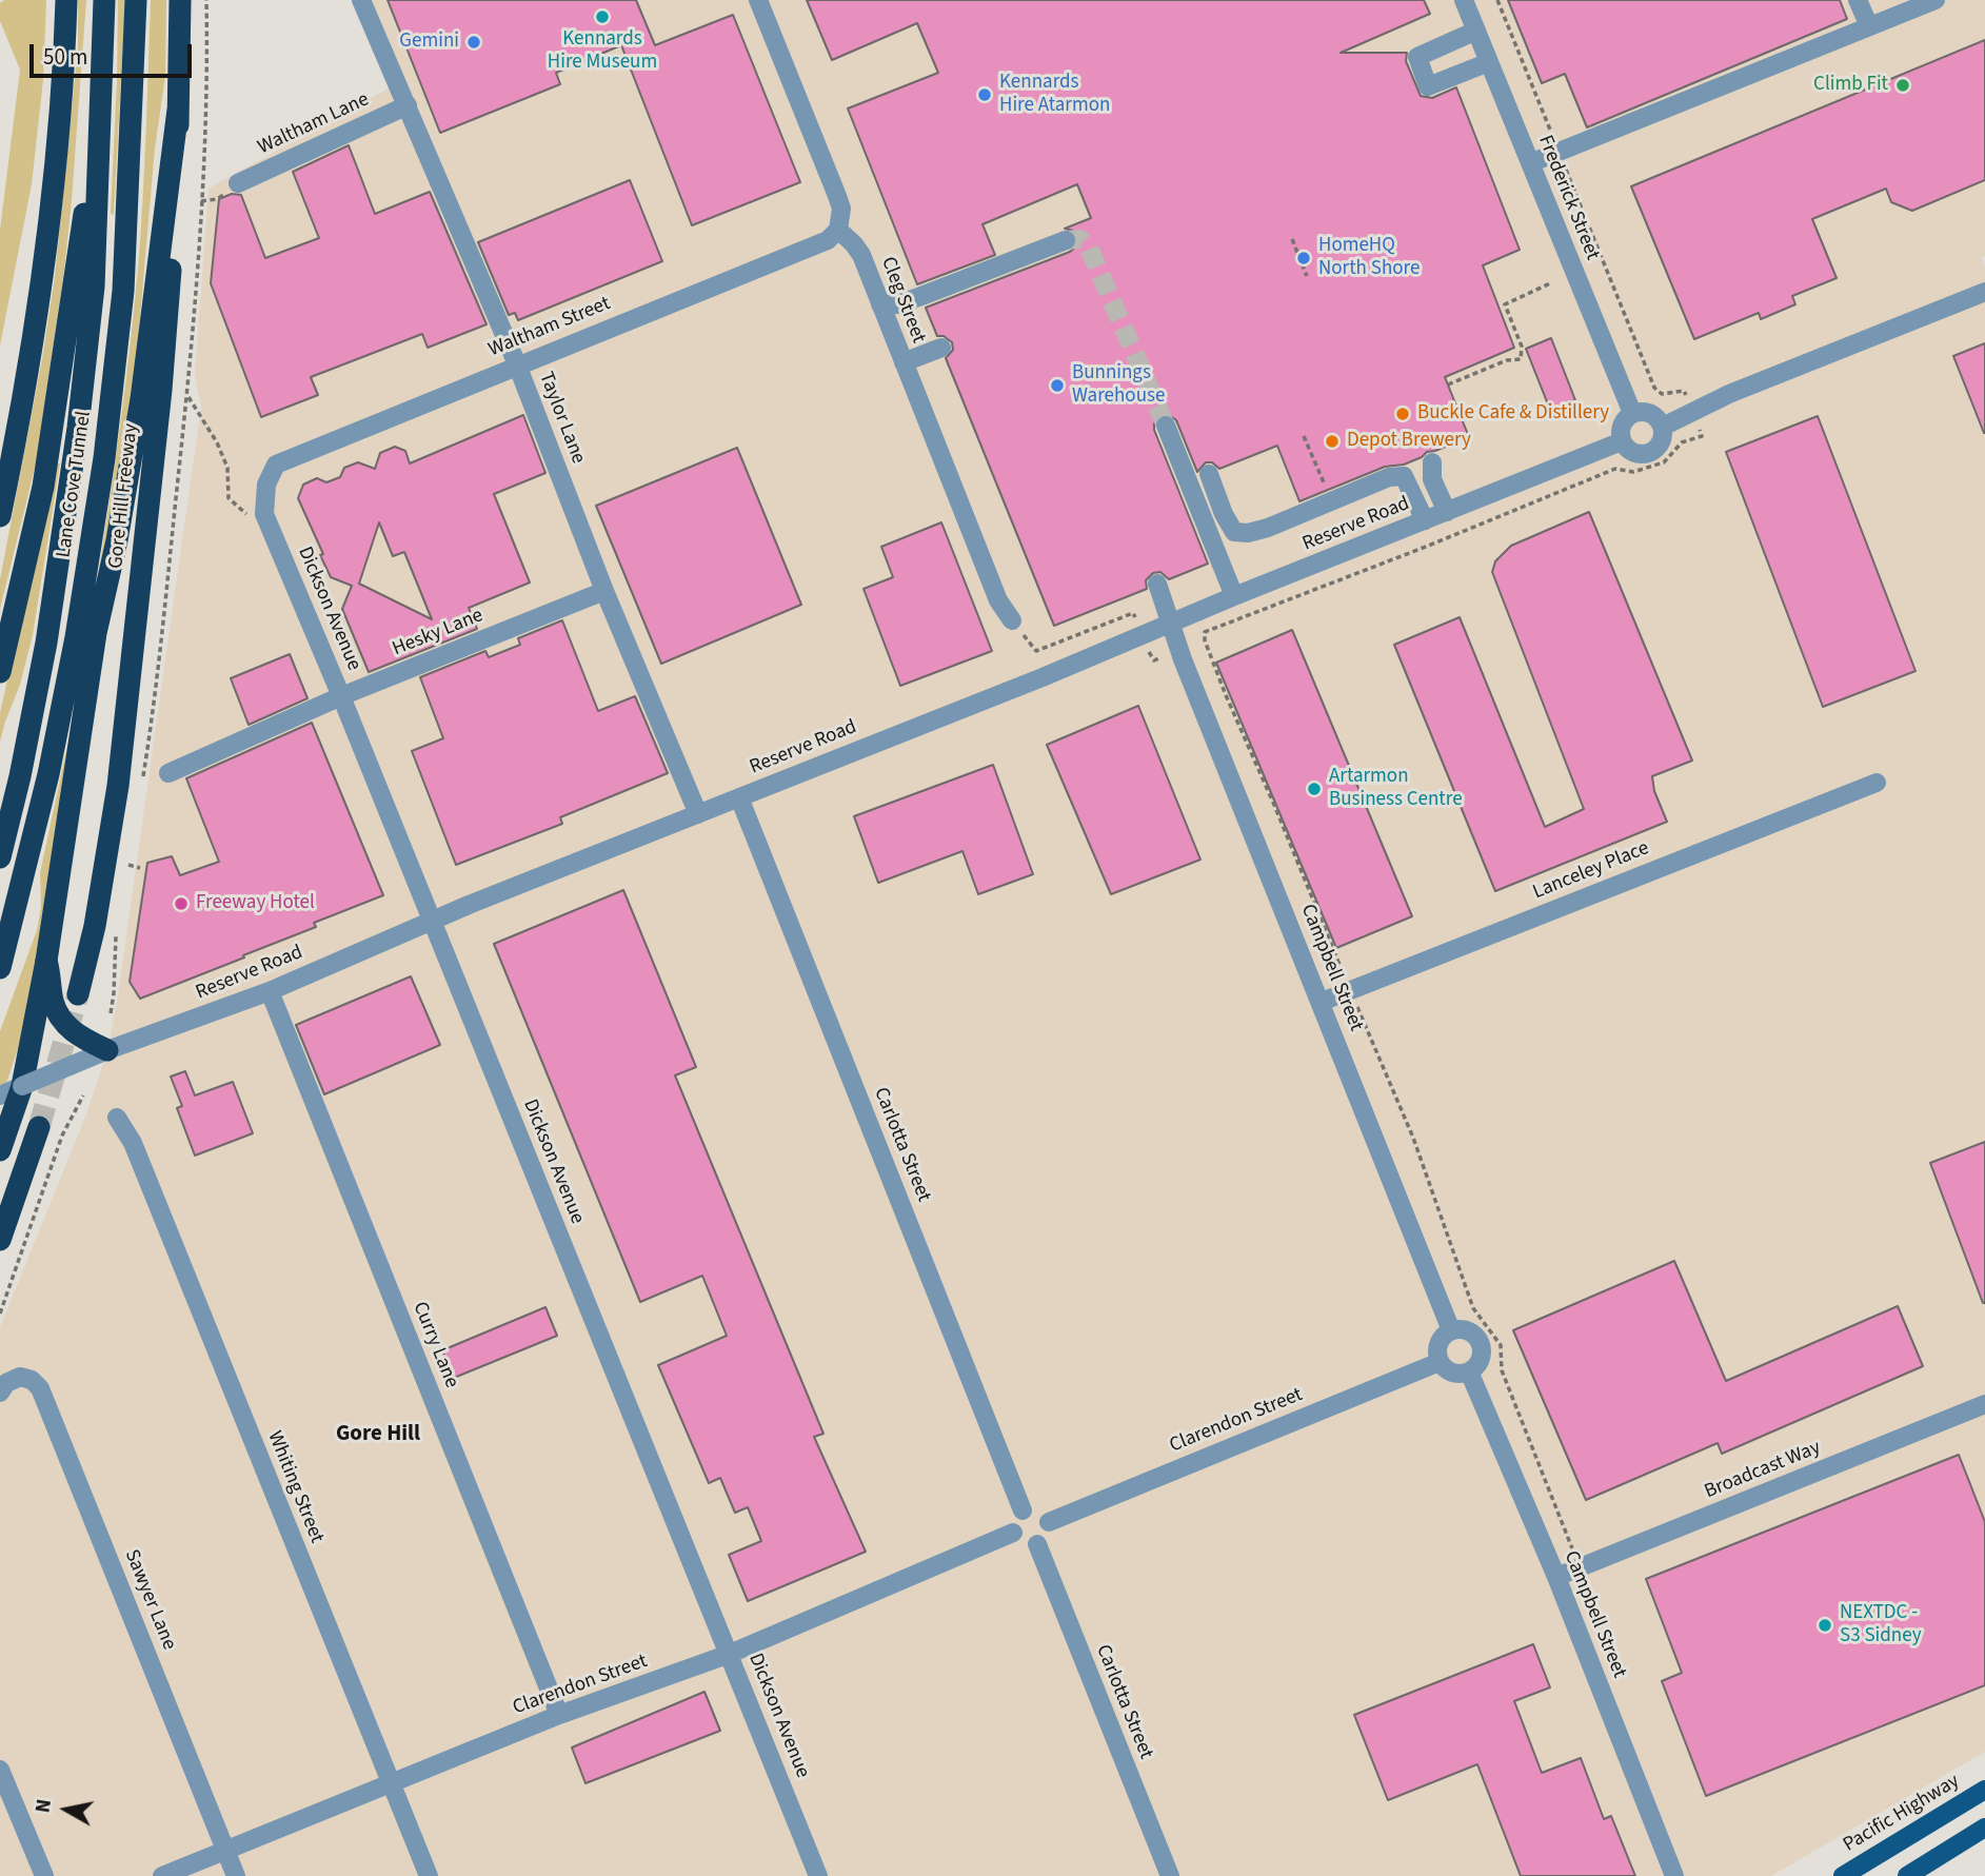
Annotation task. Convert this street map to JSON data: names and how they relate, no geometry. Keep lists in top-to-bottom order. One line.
{"streets":{"highway":["Lane Cove Tunnel","Gore Hill Freeway"],"main road":["Pacific Highway"],"street":["Waltham Lane","Frederick Street","Cleg Street","Waltham Street","Taylor Lane","Reserve Road","Dickson Avenue","Hesky Lane","Lanceley Place","Campbell Street","Carlotta Street","Curry Lane","Clarendon Street","Broadcast Way","Whiting Street","Sawyer Lane"]},"crossings":[["Waltham Lane","Taylor Lane"],["Frederick Street","Reserve Road"],["Cleg Street","Waltham Street"],["Waltham Street","Taylor Lane"],["Waltham Street","Dickson Avenue"],["Taylor Lane","Reserve Road"],["Taylor Lane","Hesky Lane"],["Reserve Road","Dickson Avenue"],["Reserve Road","Campbell Street"],["Reserve Road","Carlotta Street"],["Reserve Road","Curry Lane"],["Dickson Avenue","Hesky Lane"],["Dickson Avenue","Clarendon Street"],["Lanceley Place","Campbell Street"],["Campbell Street","Clarendon Street"],["Campbell Street","Broadcast Way"],["Carlotta Street","Clarendon Street"],["Curry Lane","Clarendon Street"],["Clarendon Street","Whiting Street"],["Clarendon Street","Sawyer Lane"]],"districts":["Gore Hill"],"places":["Kennards Hire Museum","Gemini","Climb Fit","Kennards Hire Atarmon","HomeHQ North Shore","Bunnings Warehouse","Buckle Cafe & Distillery","Depot Brewery","Artarmon Business Centre","Freeway Hotel","NEXTDC - S3 Sidney"],"scale_bar":"50 m","north":"left"}
